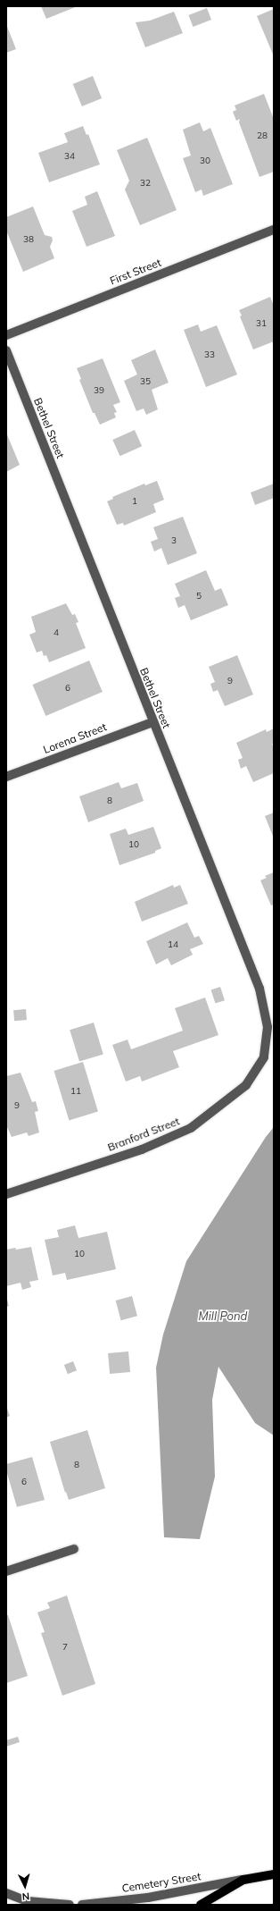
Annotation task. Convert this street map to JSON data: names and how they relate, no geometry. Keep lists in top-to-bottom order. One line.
{"streets":{"main road":["Cemetery Street"],"street":["First Street","Bethel Street","Lorena Street","Branford Street"]},"crossings":[["Bethel Street","Lorena Street"],["Bethel Street","Branford Street"]],"water":["Mill Pond"],"house_numbers":["28","34","30","32","38","31","33","35","39","1","3","5","4","9","6","8","10","14","11","9","10","8","6","7"],"north":"bottom"}
